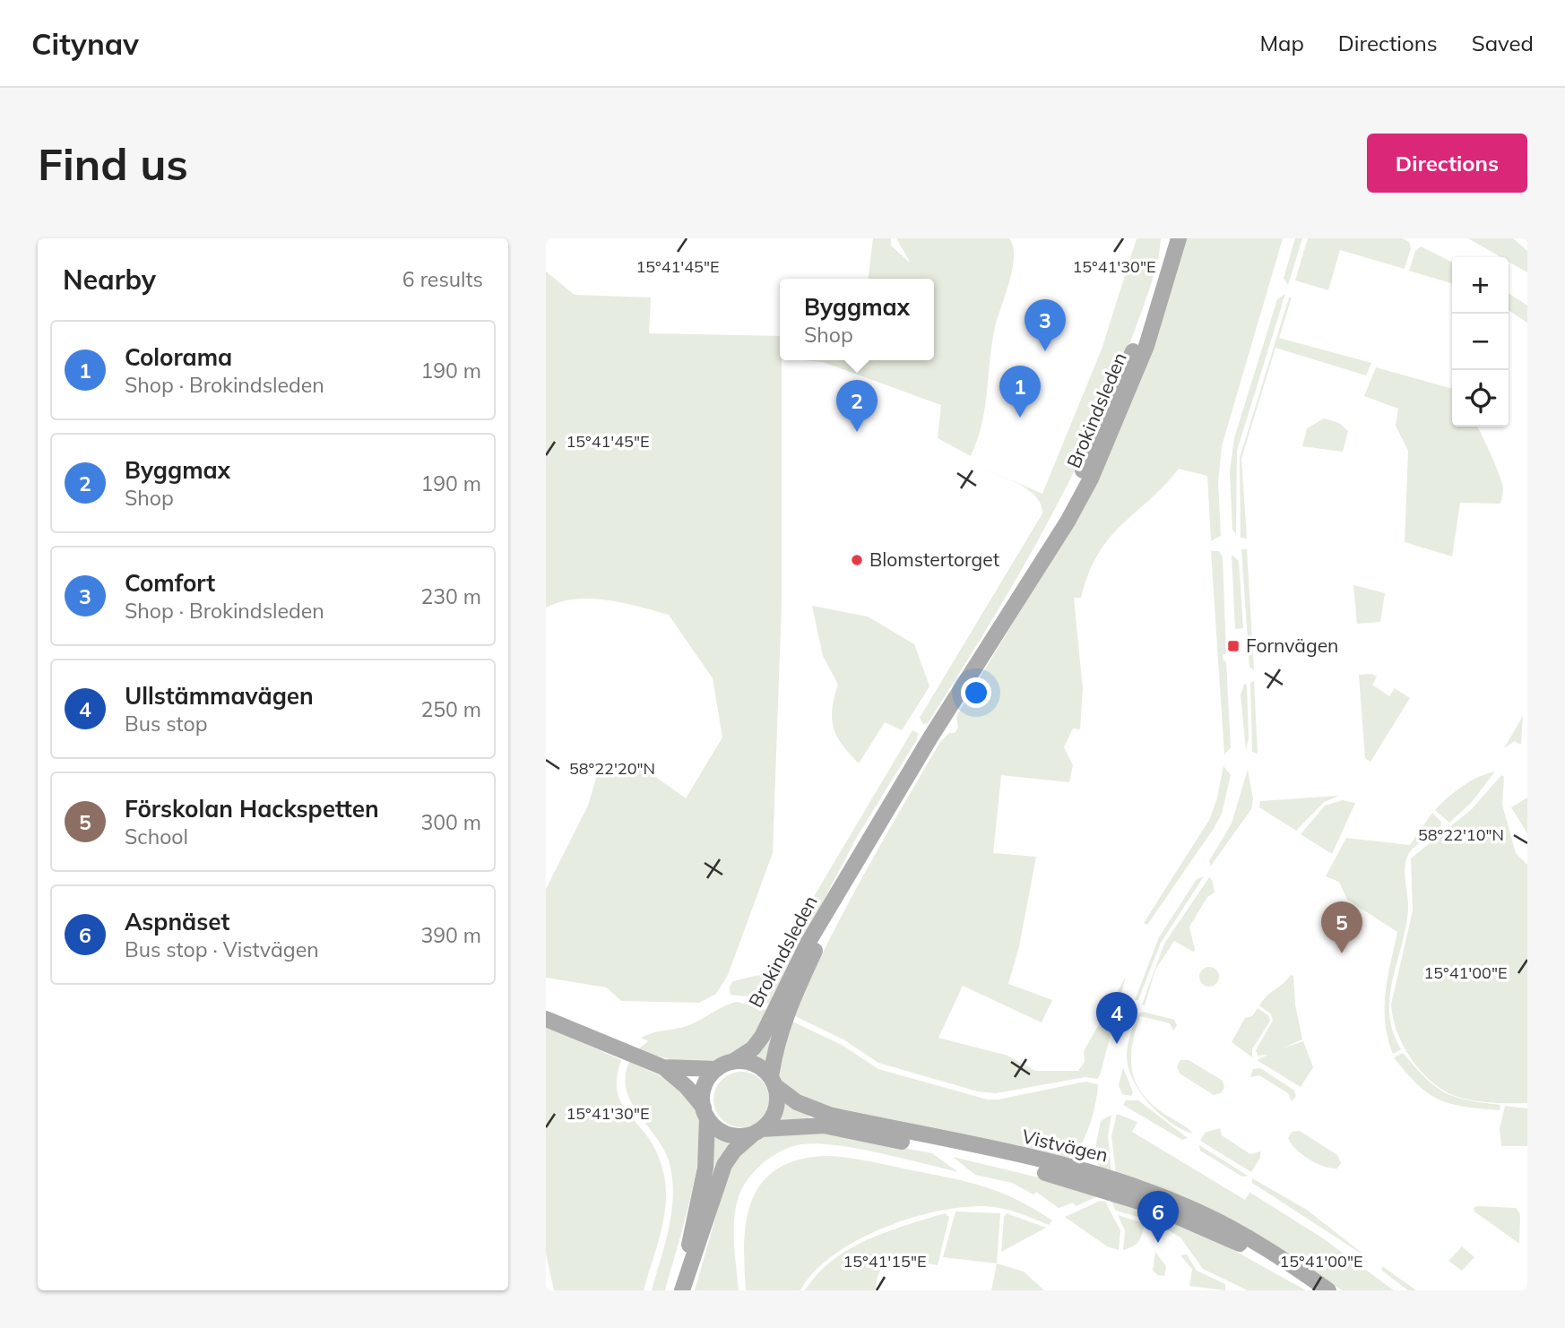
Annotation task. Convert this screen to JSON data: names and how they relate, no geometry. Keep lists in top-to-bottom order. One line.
{"streets":{"main road":["Brokindsleden","Vistvägen"]},"crossings":[["Brokindsleden","Vistvägen"]],"places":{"other":["Blomstertorget"],"transit":["Fornvägen"]},"page":{"header":"Citynav","nav":["Map","Directions","Saved"],"buttons":"Directions","title":"Find us","heading":["Nearby","6 results"],"map_buttons":["+","−"],"popup":["Byggmax","Shop"],"pins":["3","1","2","5","4","6"],"list":[{"mark":"1","name":"Colorama","note":"Shop · Brokindsleden","value":"190 m"},{"mark":"2","name":"Byggmax","note":"Shop","value":"190 m"},{"mark":"3","name":"Comfort","note":"Shop · Brokindsleden","value":"230 m"},{"mark":"4","name":"Ullstämmavägen","note":"Bus stop","value":"250 m"},{"mark":"5","name":"Förskolan Hackspetten","note":"School","value":"300 m"},{"mark":"6","name":"Aspnäset","note":"Bus stop · Vistvägen","value":"390 m"}]},"coordinates":["15°41'30\"E","15°41'45\"E","58°22'20\"N","58°22'10\"N","15°41'00\"E","15°41'15\"E"]}
